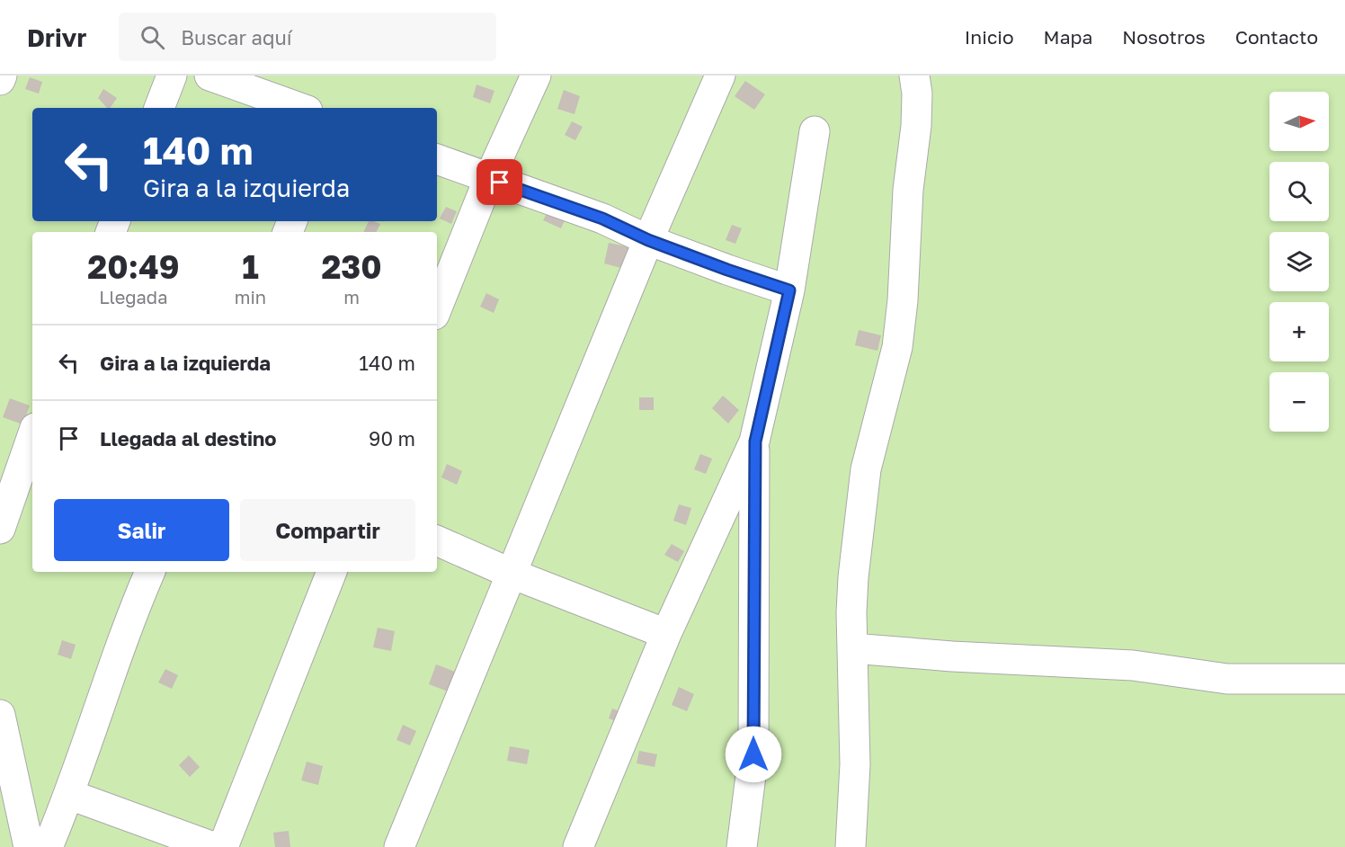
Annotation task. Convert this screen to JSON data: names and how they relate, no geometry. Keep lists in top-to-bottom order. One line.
{"north":"right","page":{"header":"Drivr","search":"Buscar aquí","nav":["Inicio","Mapa","Nosotros","Contacto"],"map_buttons":["+","−"],"turn":["140 m","Gira a la izquierda"],"eta":["20:49","Llegada","1","min","230","m"],"list":[{"name":"Gira a la izquierda","value":"140 m"},{"name":"Llegada al destino","value":"90 m"}],"buttons":["Salir","Compartir"]}}
